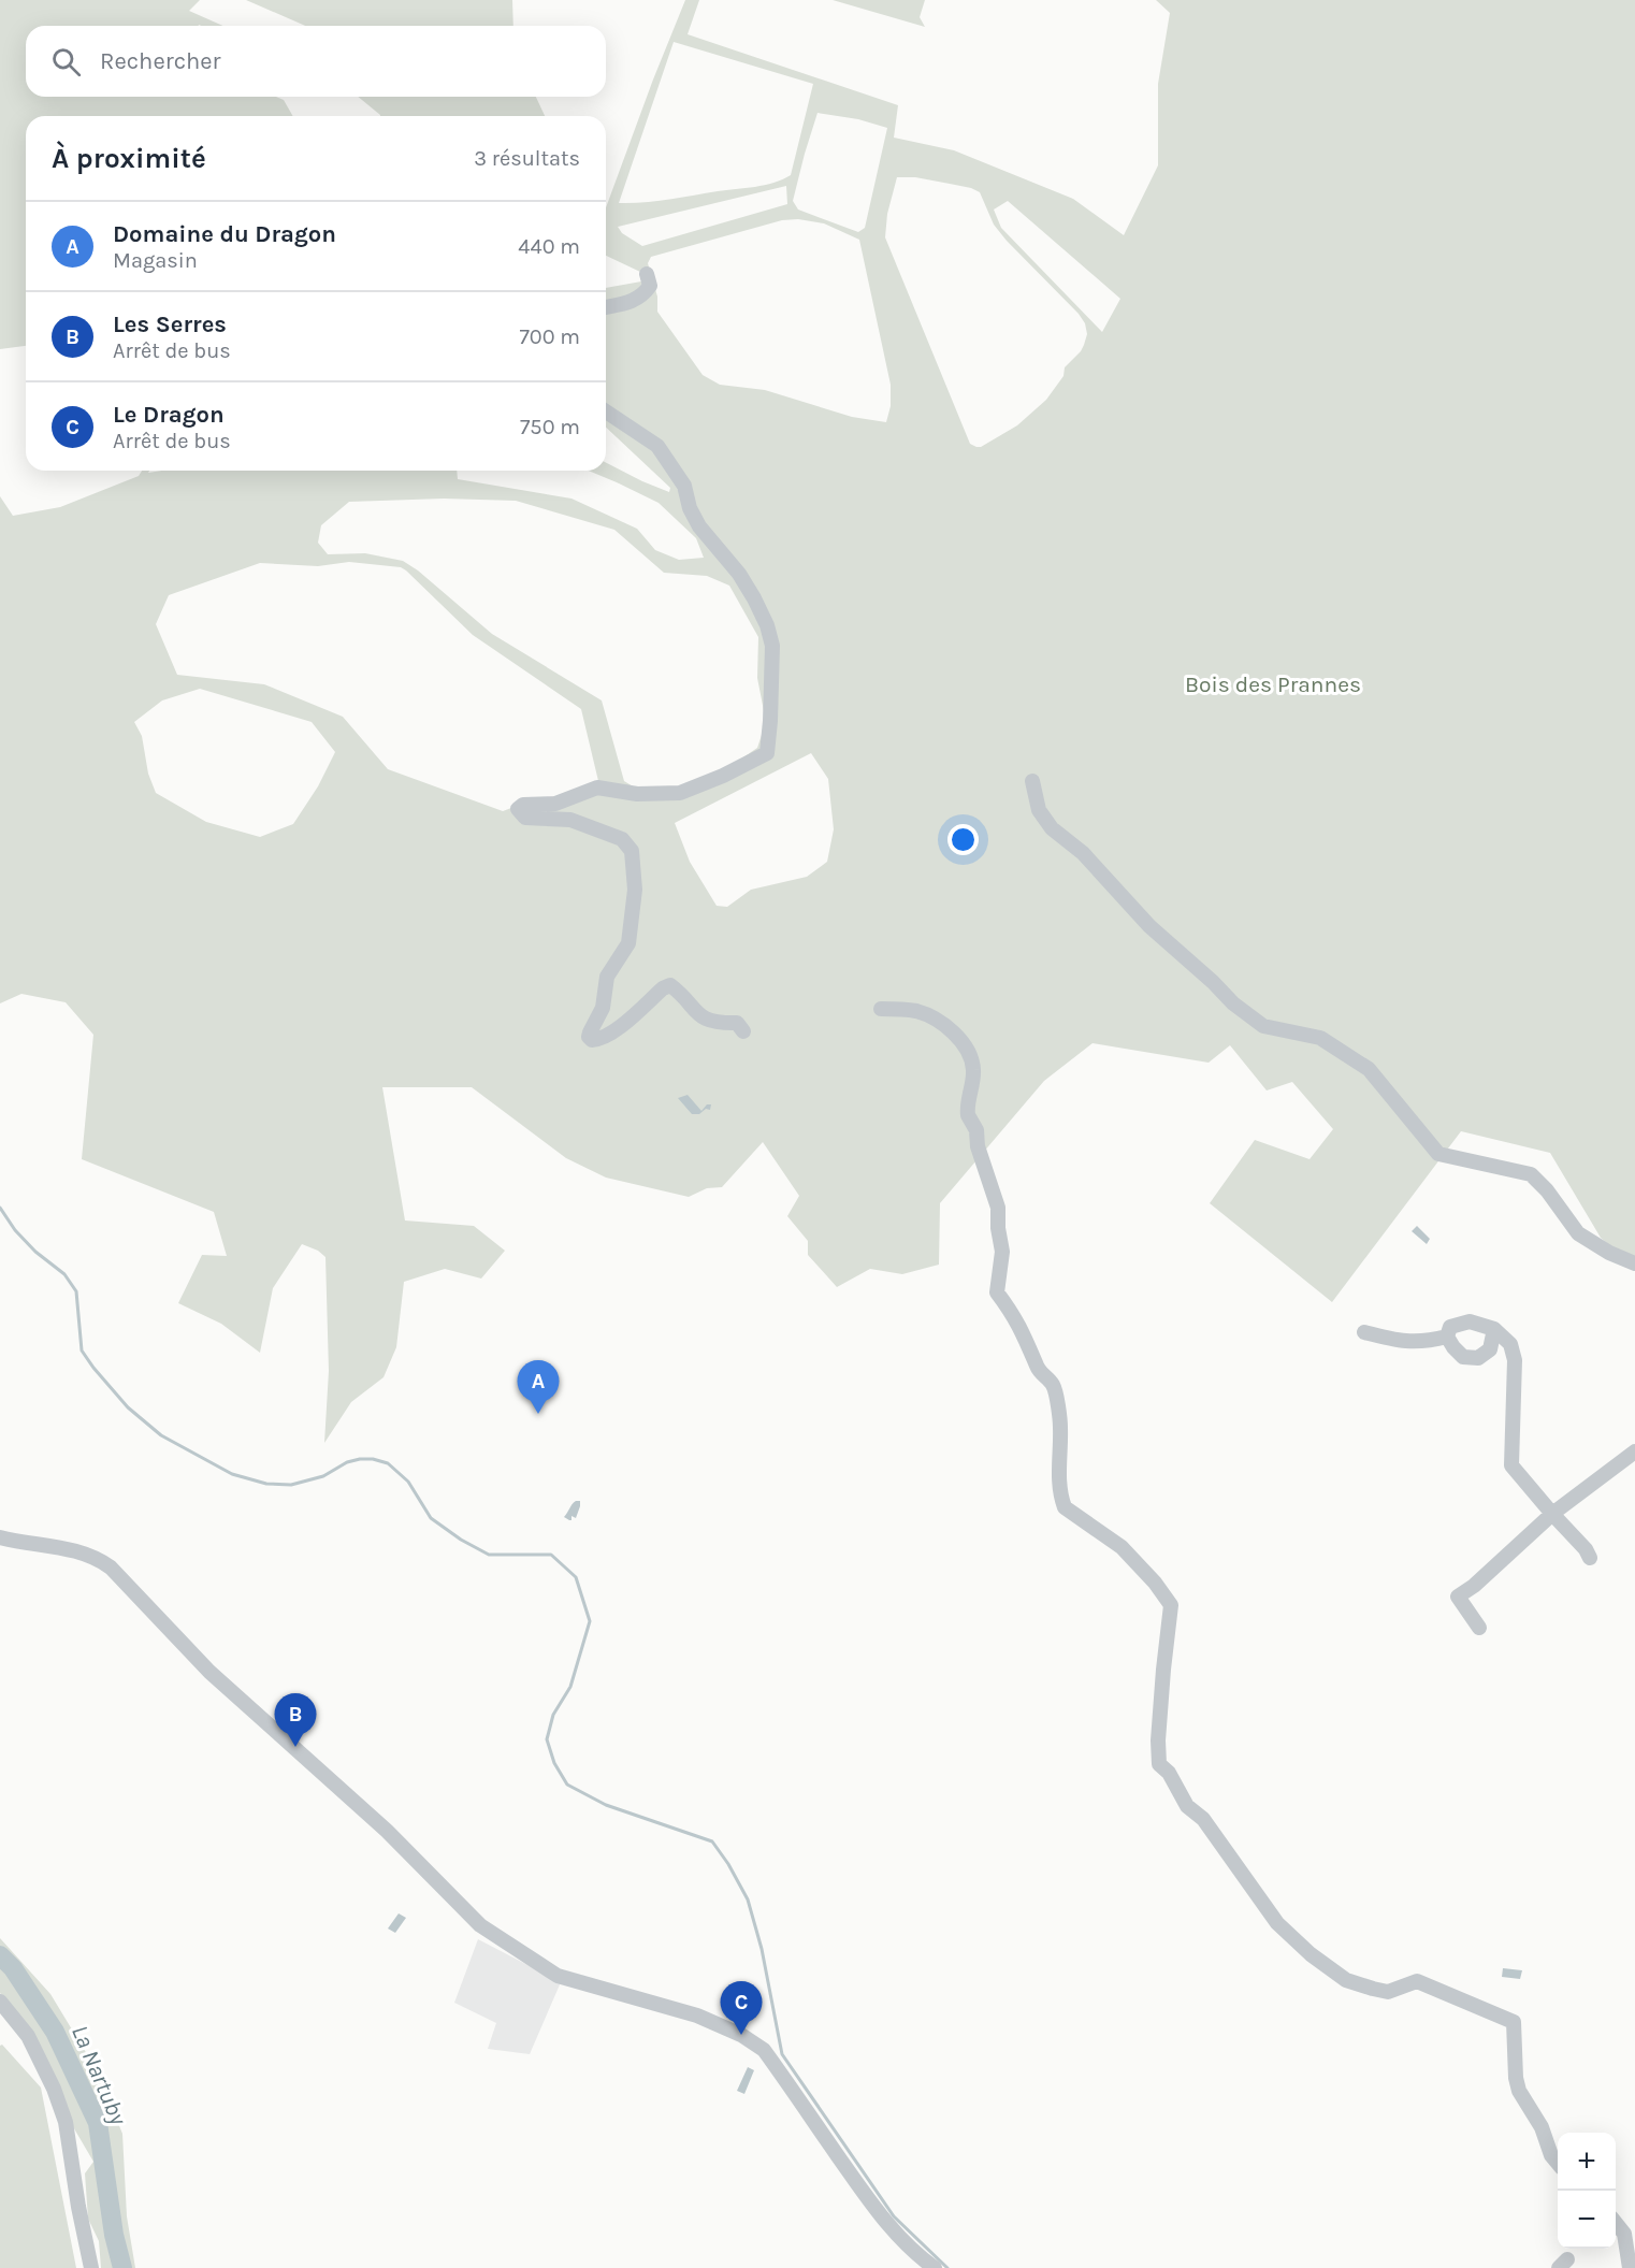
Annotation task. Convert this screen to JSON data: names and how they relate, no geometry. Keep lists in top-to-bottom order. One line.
{"water":["La Nartuby"],"parks":["Bois des Prannes"],"page":{"search":"Rechercher","heading":["À proximité","3 résultats"],"list":[{"mark":"A","name":"Domaine du Dragon","note":"Magasin","value":"440 m"},{"mark":"B","name":"Les Serres","note":"Arrêt de bus","value":"700 m"},{"mark":"C","name":"Le Dragon","note":"Arrêt de bus","value":"750 m"}],"pins":["A","B","C"],"map_buttons":["+","−"]}}
